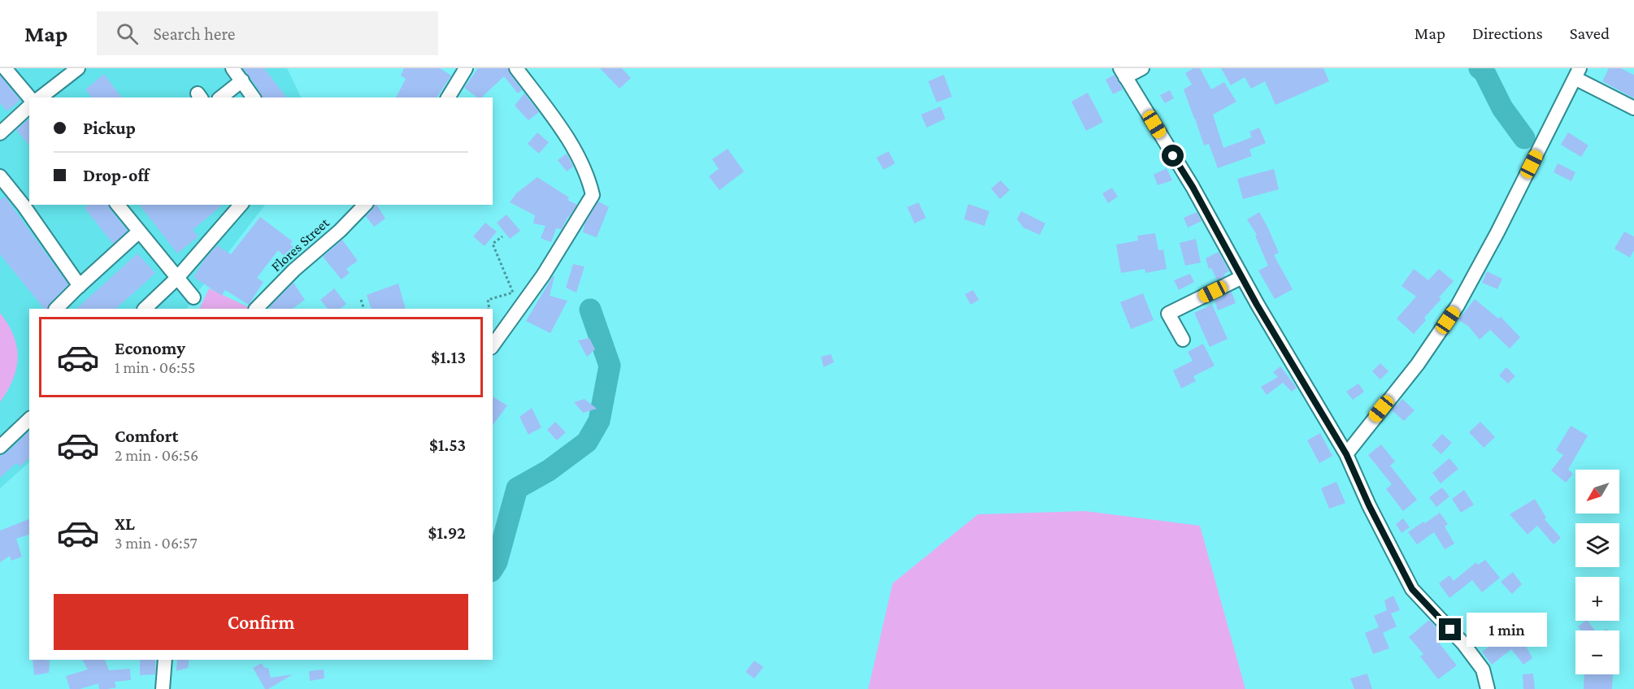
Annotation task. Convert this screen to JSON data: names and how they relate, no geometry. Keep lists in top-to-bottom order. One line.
{"streets":{"street":["Flores Street"]},"north":"bottom left","page":{"header":"Map","search":"Search here","nav":["Map","Directions","Saved"],"banner":["Pickup","Drop-off"],"list":[{"name":"Economy","note":"1 min · 06:55","value":"$1.13"},{"name":"Comfort","note":"2 min · 06:56","value":"$1.53"},{"name":"XL","note":"3 min · 06:57","value":"$1.92"}],"map_buttons":["+","−"],"buttons":"Confirm","bubble":"1 min"}}
